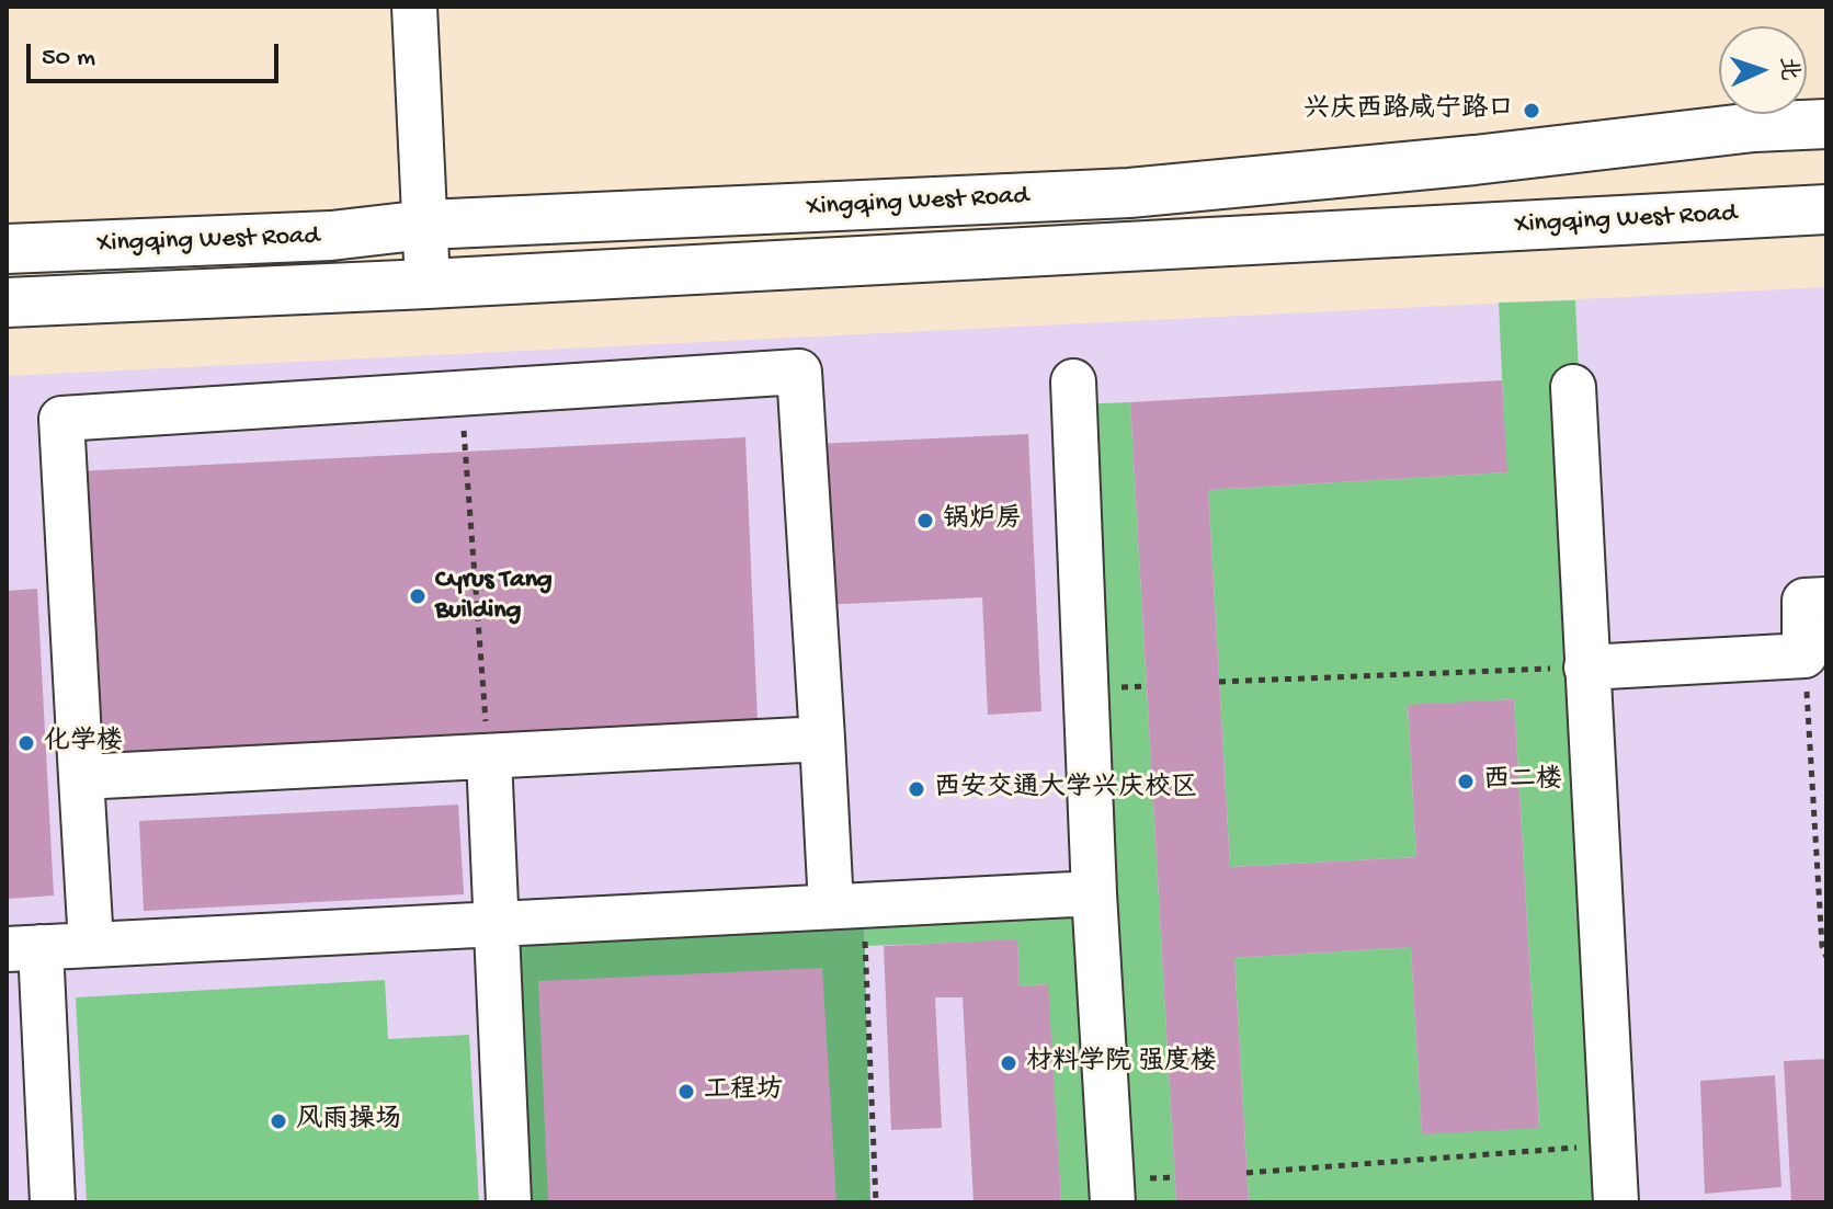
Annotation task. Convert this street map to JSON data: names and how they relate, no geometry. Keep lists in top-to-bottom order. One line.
{"streets":{"main road":["Xingqing West Road"]},"places":["兴庆西路咸宁路口","锅炉房","Cyrus Tang Building","化学楼","西二楼","西安交通大学兴庆校区","材料学院 强度楼","工程坊","风雨操场"],"scale_bar":"50 m","north":"right"}
